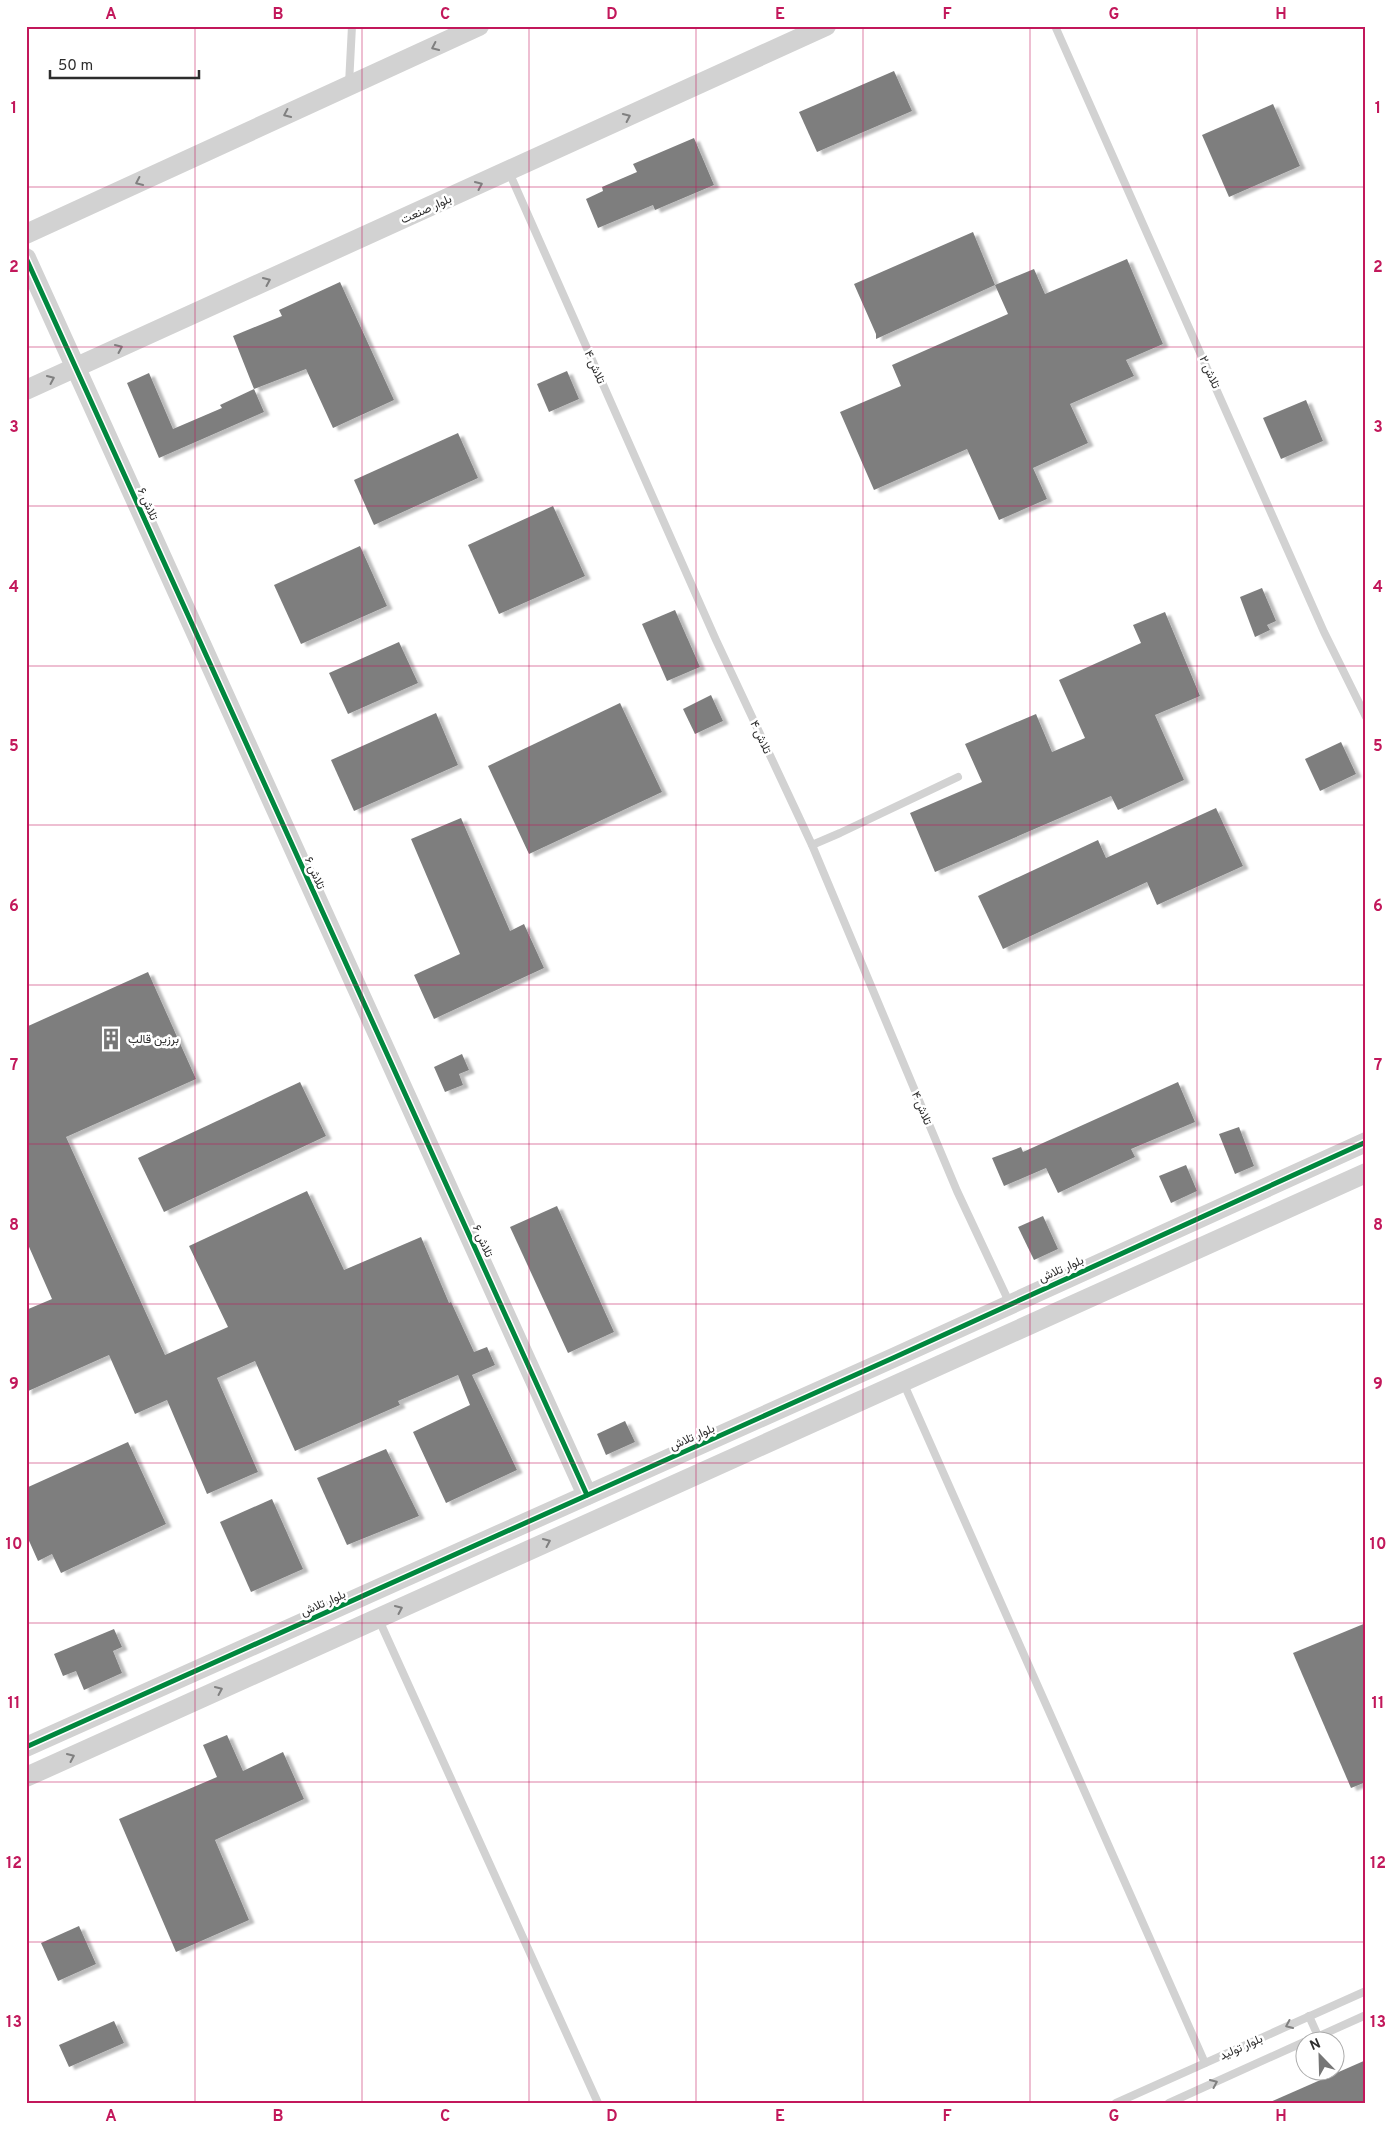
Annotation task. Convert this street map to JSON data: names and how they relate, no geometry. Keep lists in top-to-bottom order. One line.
{"streets":{"street":["بلوار صنعت","تلاش ۶","بلوار تلاش"],"lane":["تلاش ۴","تلاش ۲","بلوار تولید"]},"crossings":[["بلوار صنعت","تلاش ۴"],["بلوار صنعت","تلاش ۶"],["تلاش ۴","بلوار تلاش"],["تلاش ۶","بلوار تلاش"]],"places":{"building":["برزین قالب"]},"scale_bar":"50 m","north":"top left","grid":{"columns":["A","B","C","D","E","F","G","H"],"rows":["1","2","3","4","5","6","7","8","9","10","11","12","13"]}}
